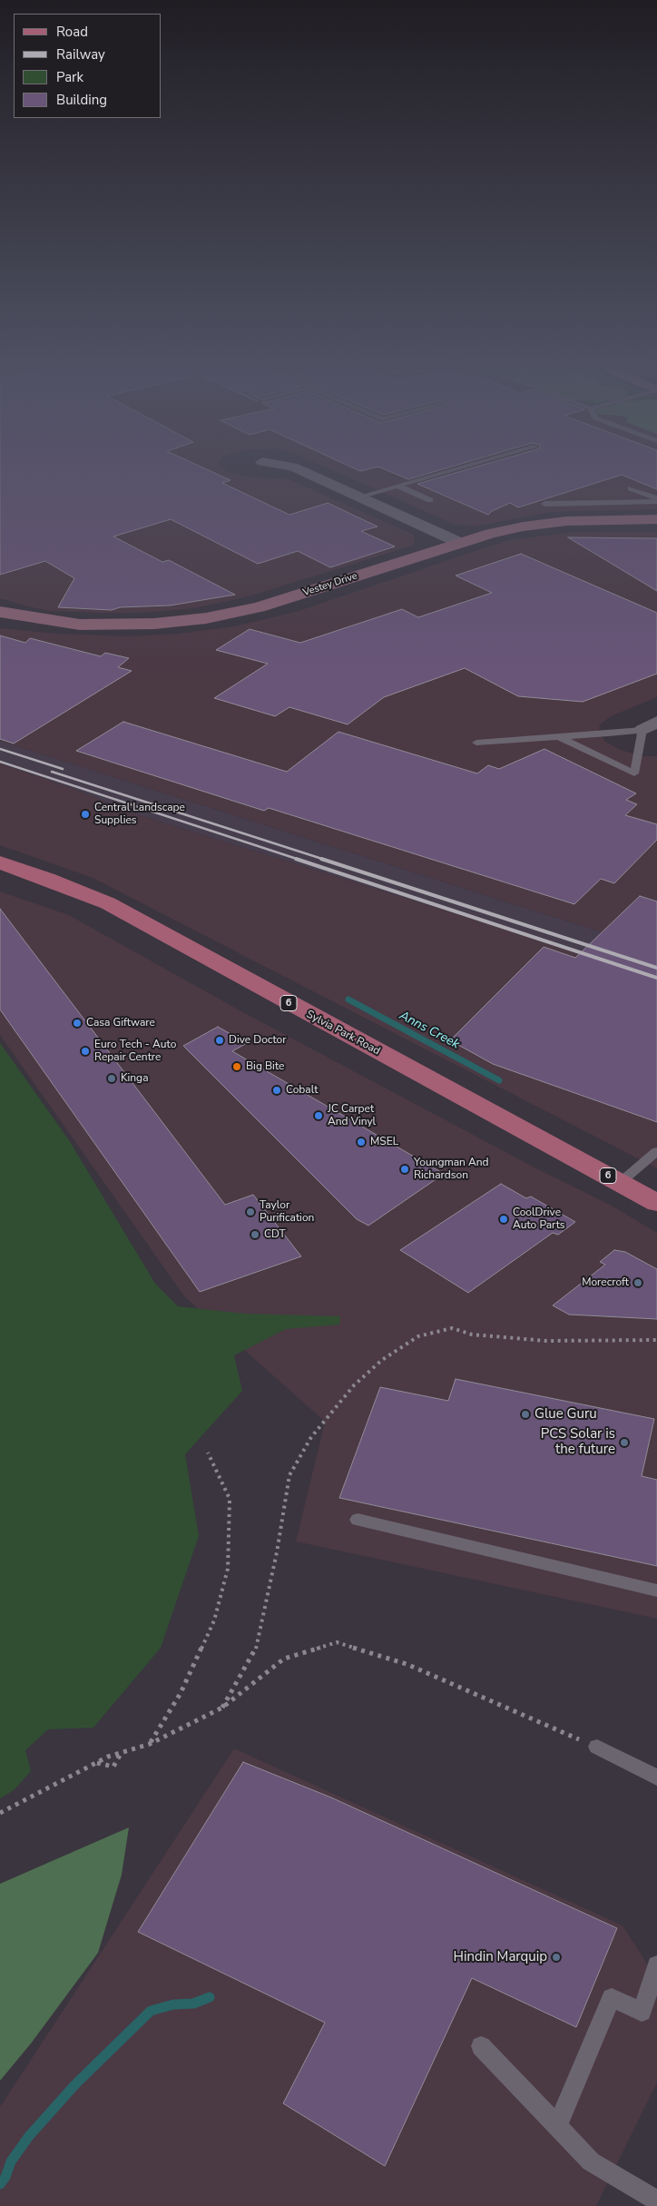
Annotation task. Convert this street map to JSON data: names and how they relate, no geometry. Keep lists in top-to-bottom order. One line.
{"streets":{"main road":["6","Sylvia Park Road"],"street":["Vestey Drive"]},"water":["Anns Creek"],"places":["Central Landscape Supplies","Casa Giftware","Dive Doctor","Euro Tech - Auto Repair Centre","Big Bite","Kinga","Cobalt","JC Carpet And Vinyl","MSEL","Youngman And Richardson","Taylor Purification","CoolDrive Auto Parts","CDT","Morecroft","Glue Guru","PCS Solar is the future","Hindin Marquip"],"legend":["Road","Railway","Park","Building"]}
